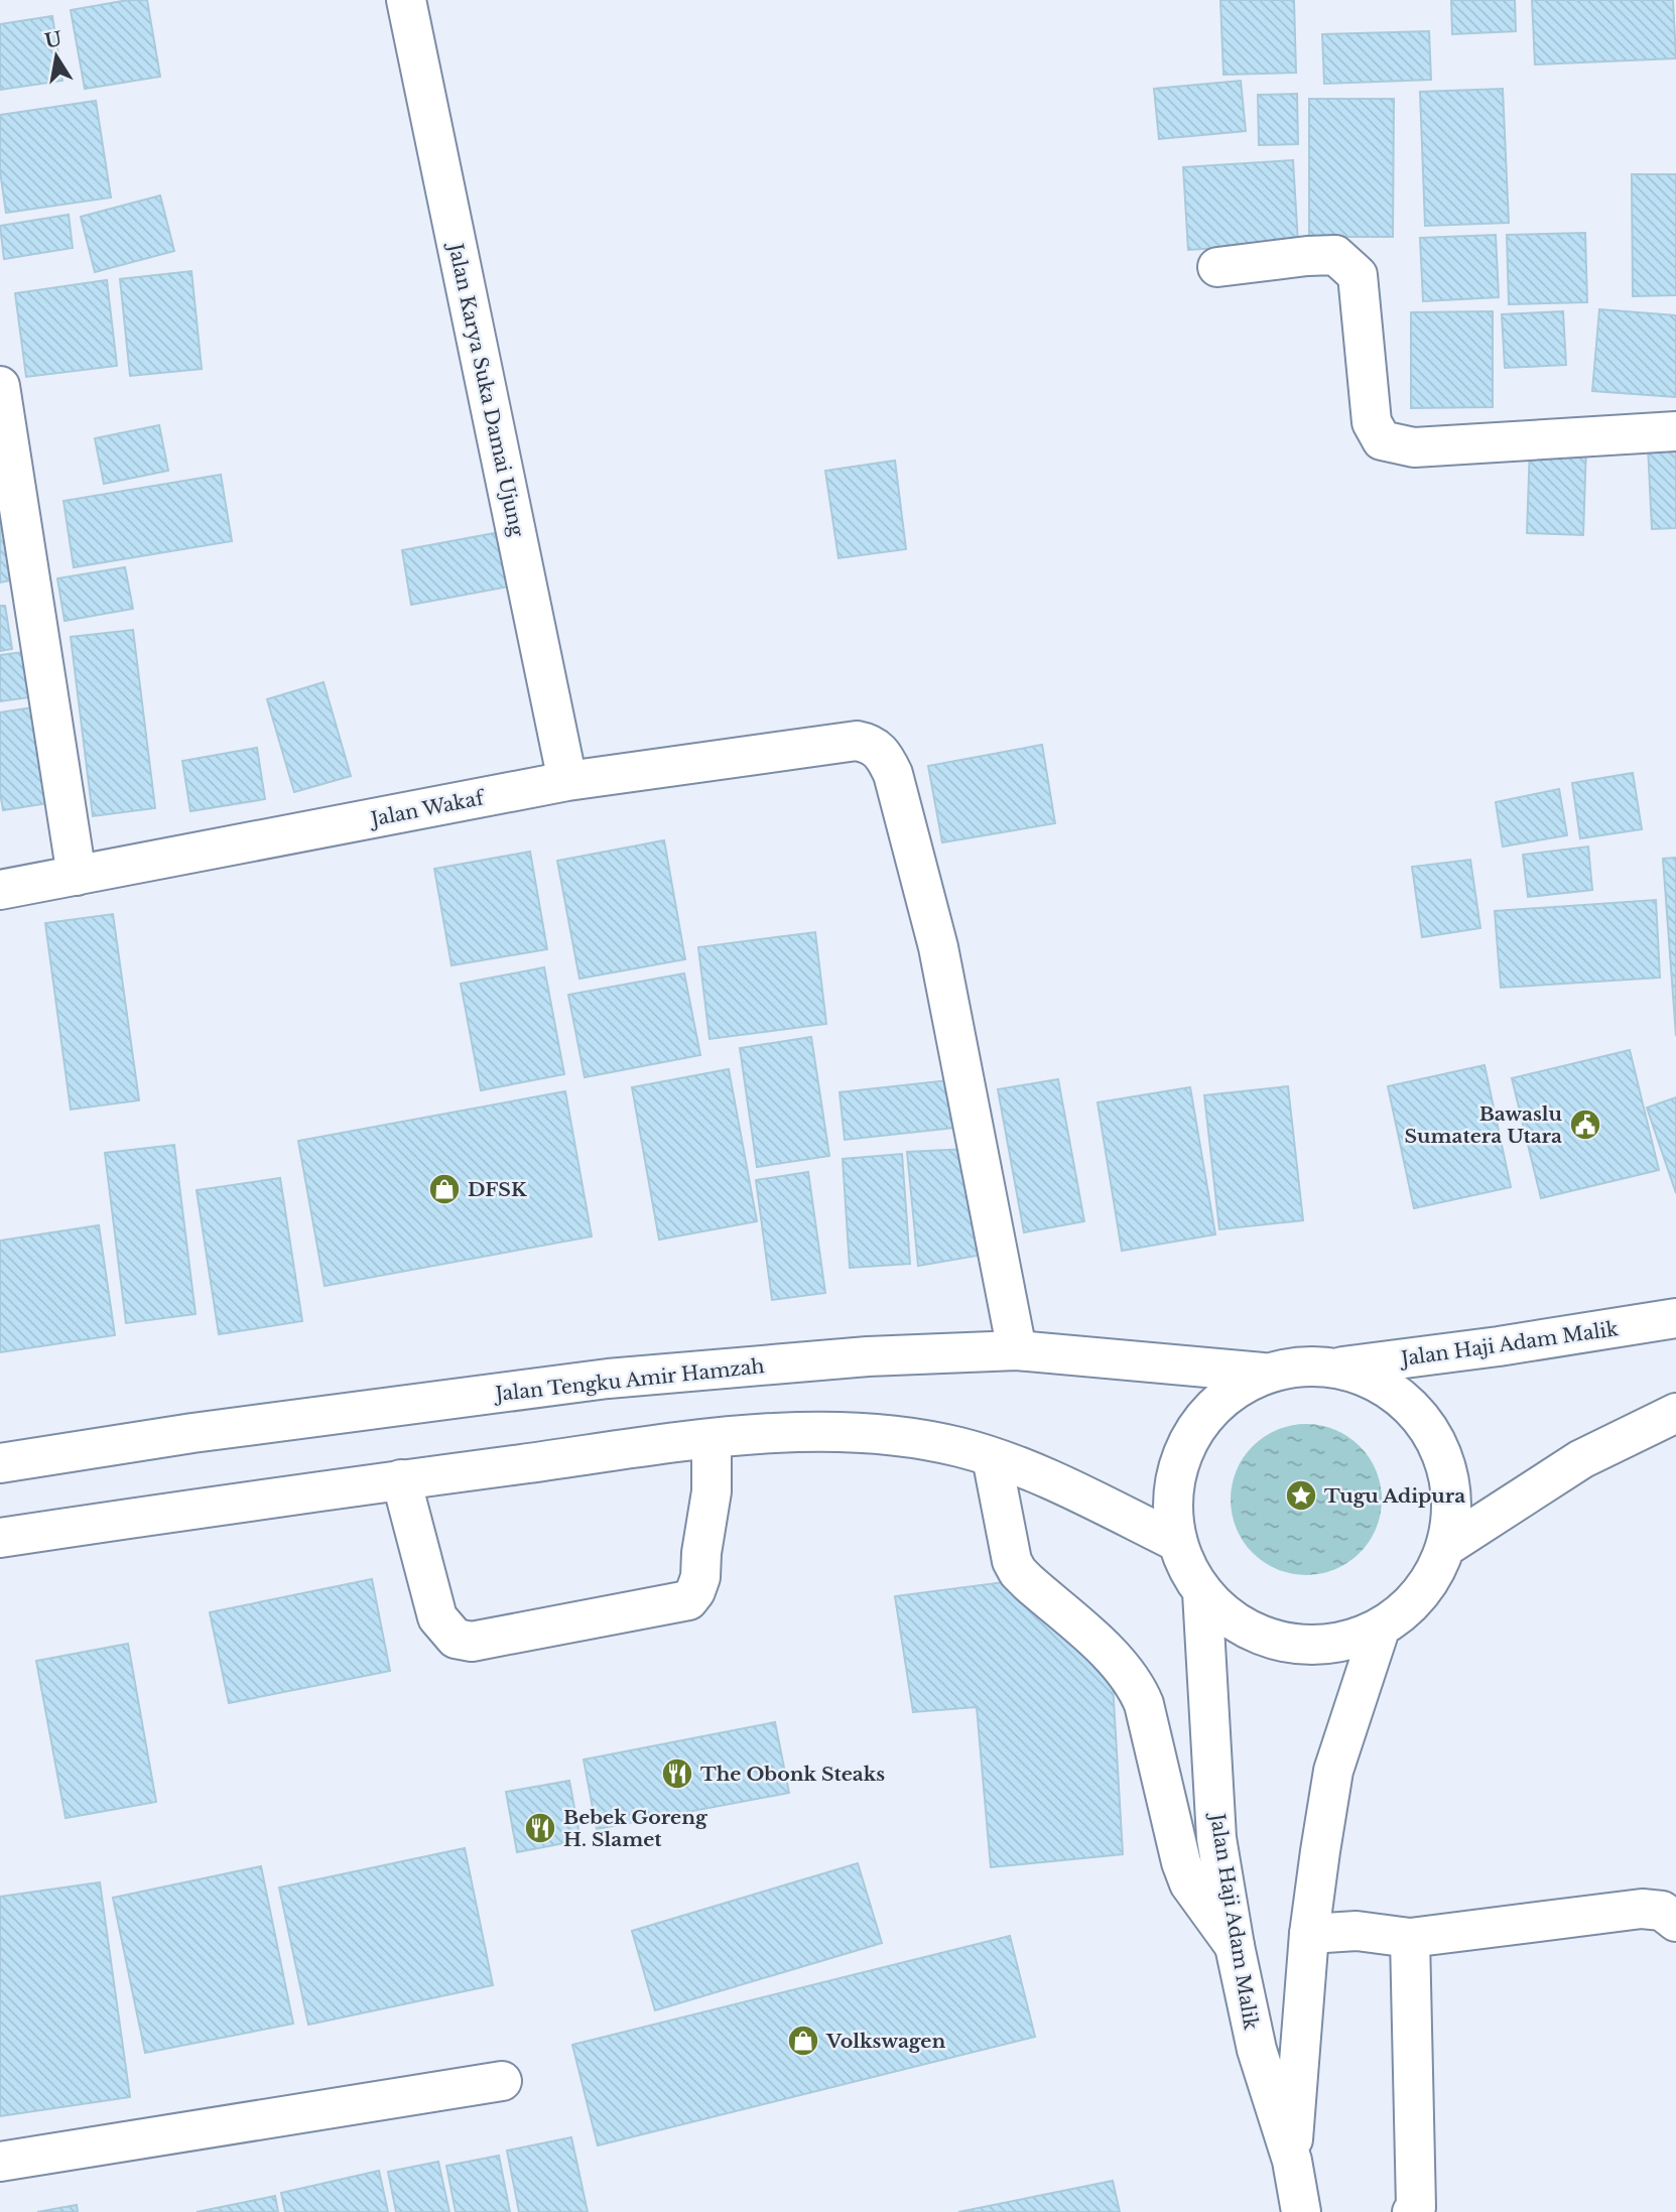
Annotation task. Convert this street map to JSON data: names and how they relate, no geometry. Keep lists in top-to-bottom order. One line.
{"streets":{"main road":["Jalan Karya Suka Damai Ujung","Jalan Wakaf","Jalan Haji Adam Malik","Jalan Tengku Amir Hamzah"]},"crossings":[["Jalan Karya Suka Damai Ujung","Jalan Wakaf"],["Jalan Wakaf","Jalan Tengku Amir Hamzah"],["Jalan Haji Adam Malik","Jalan Tengku Amir Hamzah"]],"places":{"public building":["Bawaslu Sumatera Utara"],"shop":["DFSK","Volkswagen"],"place":["Tugu Adipura"],"restaurant":["The Obonk Steaks","Bebek Goreng H. Slamet"]},"north":"top"}
